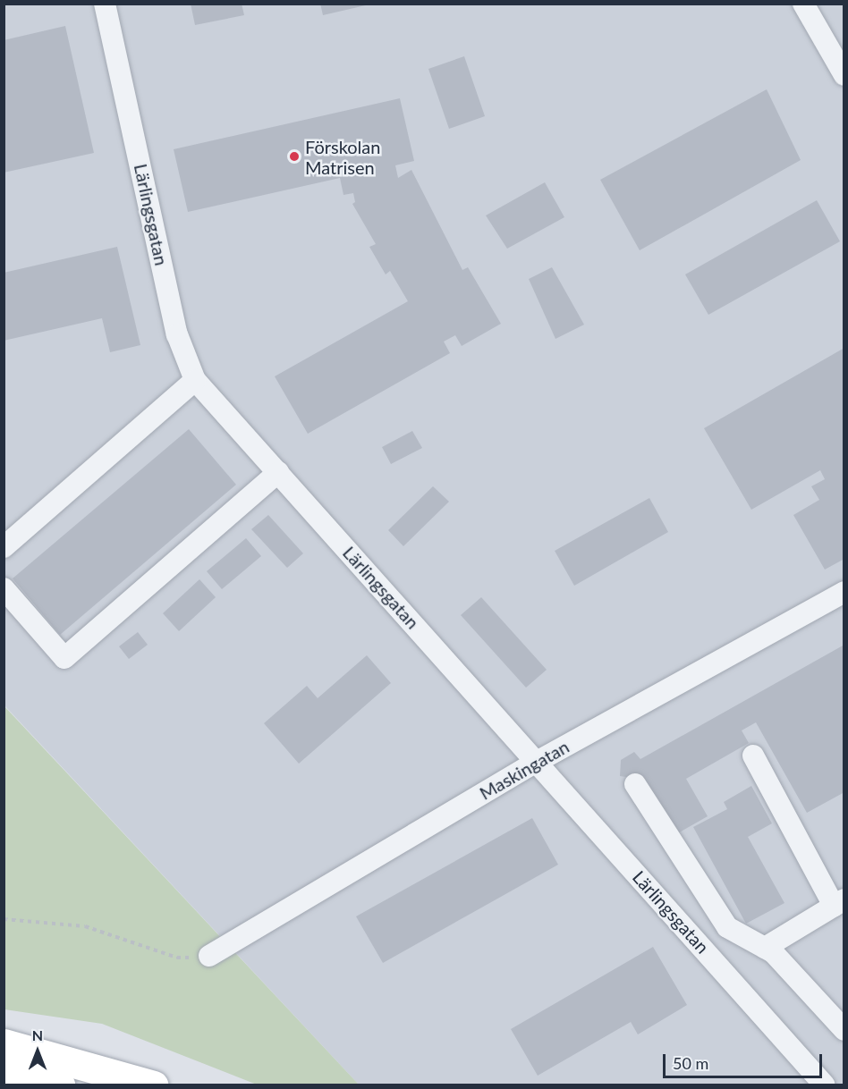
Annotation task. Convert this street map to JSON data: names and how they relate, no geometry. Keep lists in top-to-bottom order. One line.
{"streets":{"street":["Lärlingsgatan","Maskingatan"]},"crossings":[["Lärlingsgatan","Maskingatan"]],"places":["Förskolan Matrisen"],"scale_bar":"50 m","north":"top"}
